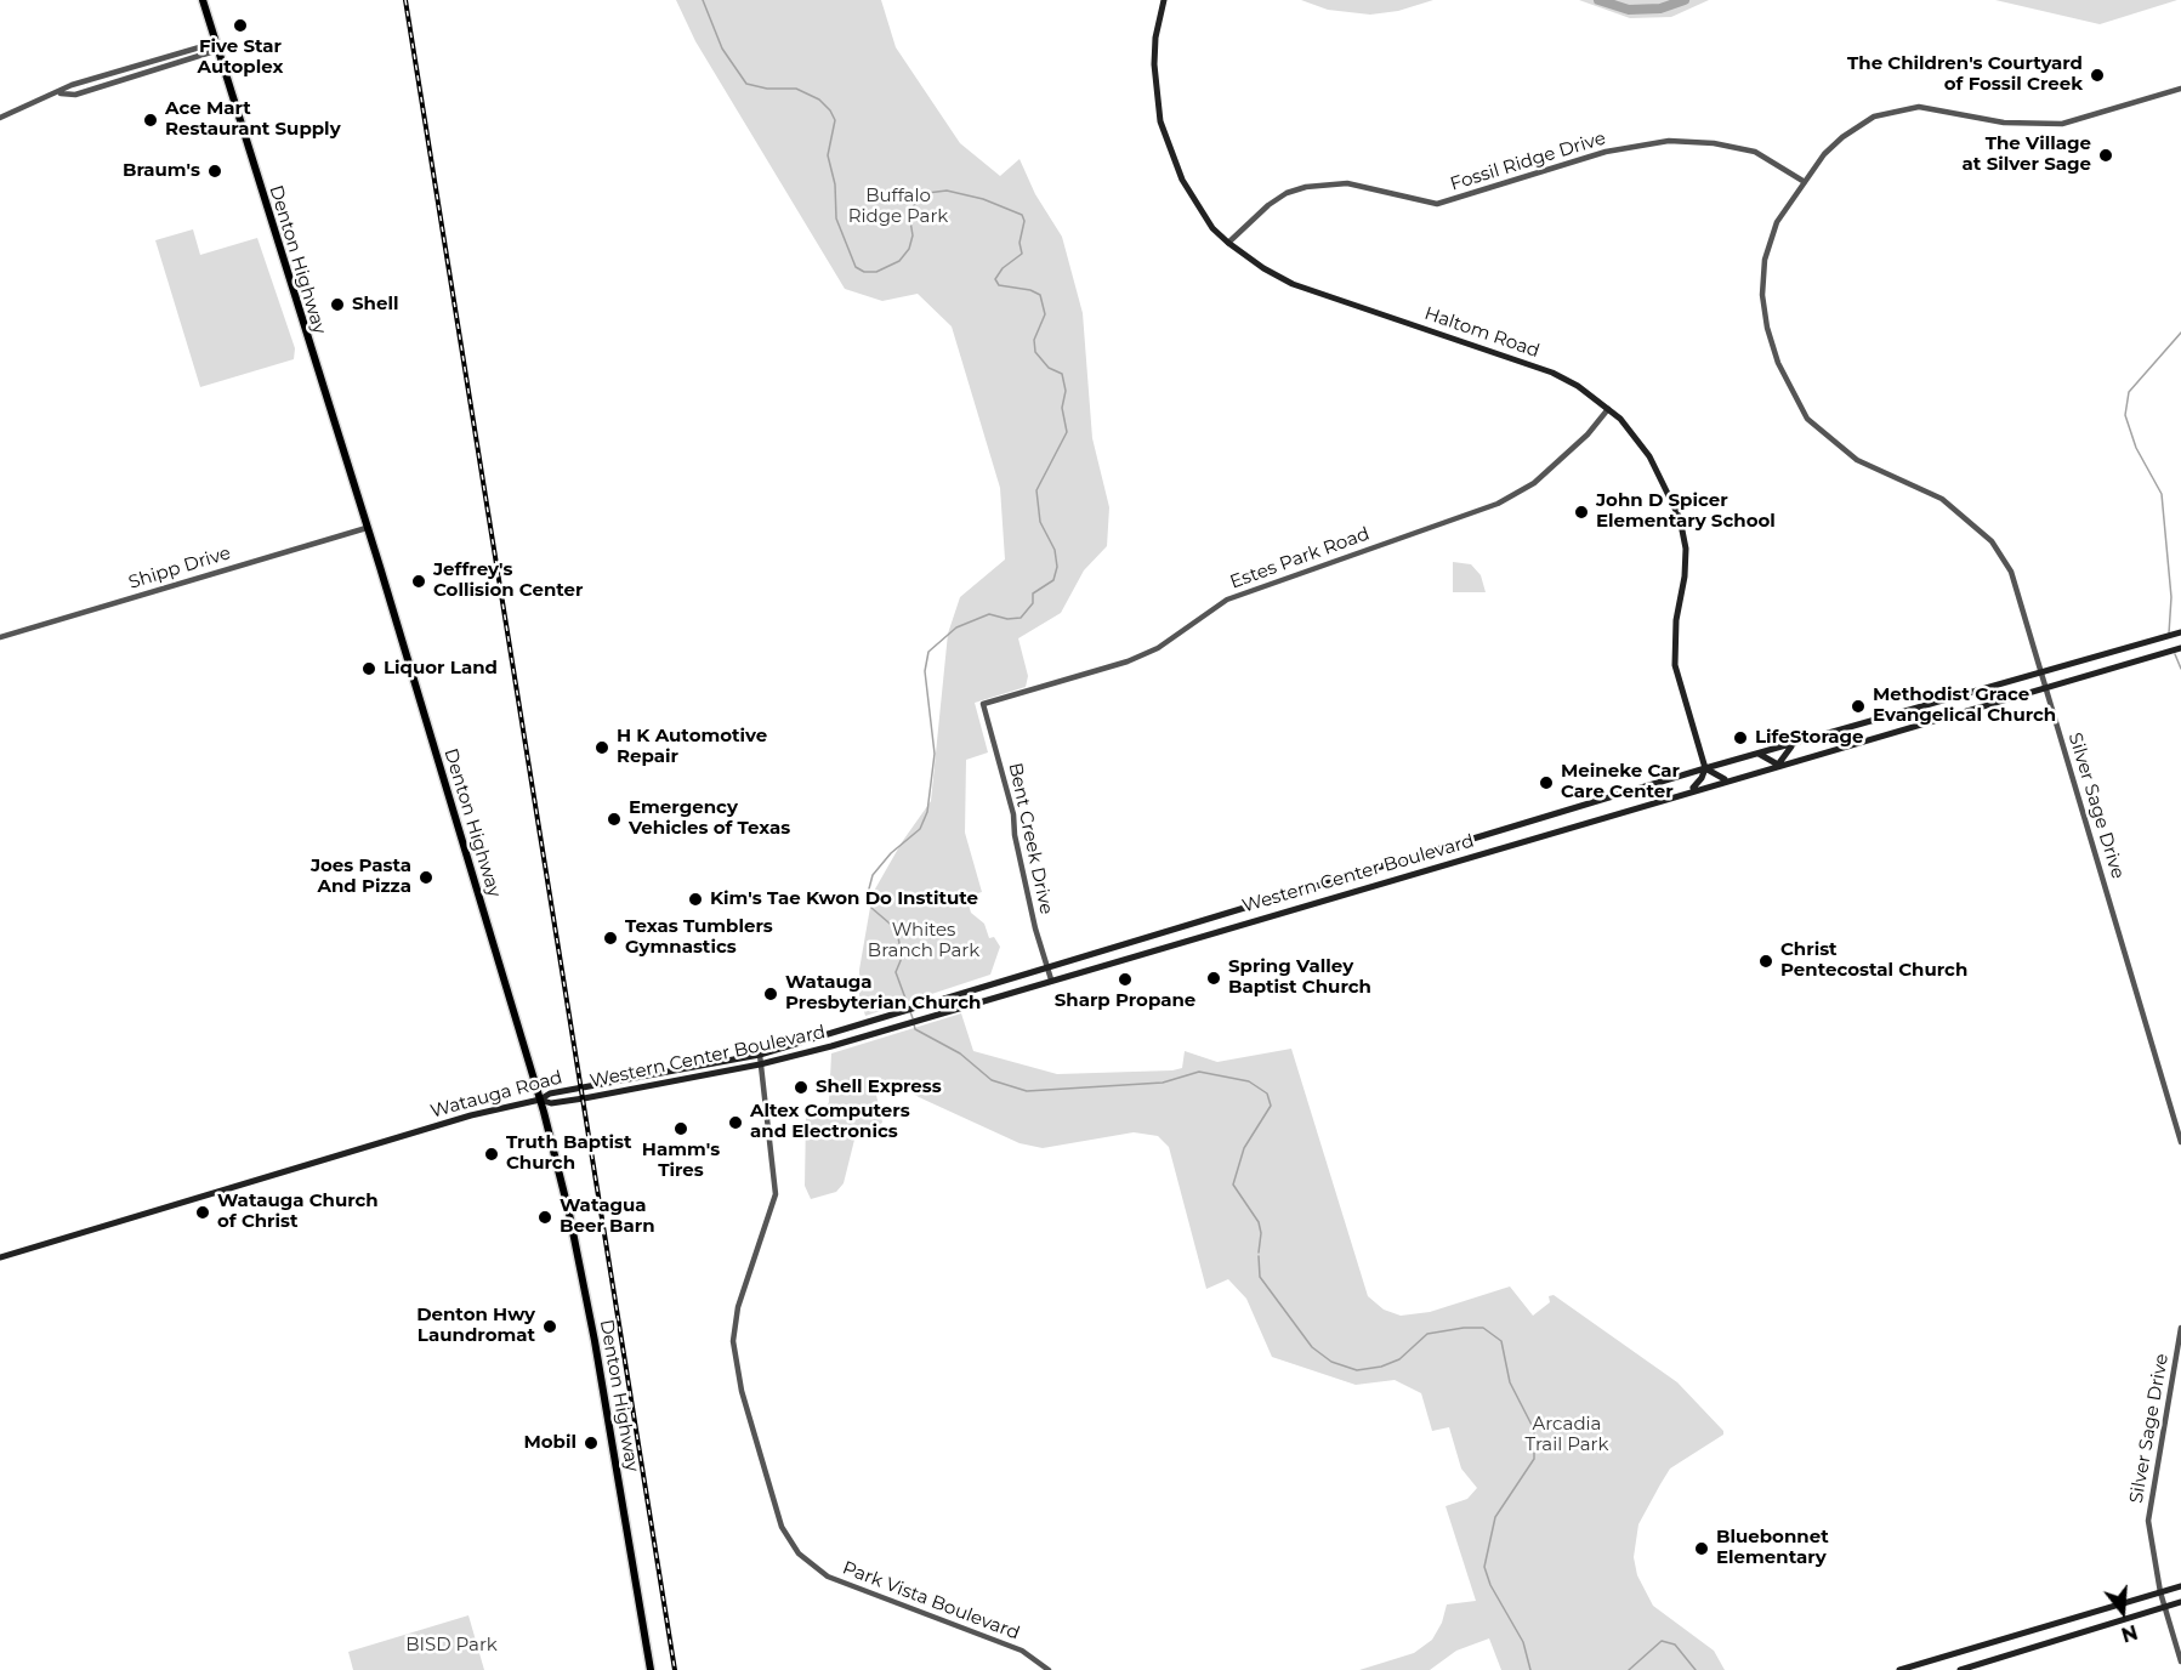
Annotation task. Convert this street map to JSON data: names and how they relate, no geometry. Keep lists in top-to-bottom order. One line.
{"streets":{"main road":["Denton Highway","Haltom Road","Western Center Boulevard","Watauga Road"],"street":["Fossil Ridge Drive","Estes Park Road","Shipp Drive","Silver Sage Drive","Bent Creek Drive","Park Vista Boulevard"]},"crossings":[["Fossil Ridge Drive","Haltom Road"],["Fossil Ridge Drive","Silver Sage Drive"],["Denton Highway","Shipp Drive"],["Denton Highway","Western Center Boulevard"],["Denton Highway","Watauga Road"],["Haltom Road","Estes Park Road"],["Haltom Road","Western Center Boulevard"],["Estes Park Road","Bent Creek Drive"],["Silver Sage Drive","Western Center Boulevard"],["Bent Creek Drive","Western Center Boulevard"],["Bent Creek Drive","Watauga Road"],["Western Center Boulevard","Watauga Road"],["Western Center Boulevard","Park Vista Boulevard"],["Watauga Road","Park Vista Boulevard"]],"parks":["Buffalo Ridge Park","Whites Branch Park","Arcadia Trail Park","BISD Park"],"places":["Five Star Autoplex","The Children's Courtyard of Fossil Creek","Ace Mart Restaurant Supply","The Village at Silver Sage","Braum's","Shell","John D Spicer Elementary School","Jeffrey's Collision Center","Liquor Land","Methodist Grace Evangelical Church","LifeStorage","H K Automotive Repair","Meineke Car Care Center","Emergency Vehicles of Texas","Joes Pasta And Pizza","Kim's Tae Kwon Do Institute","Texas Tumblers Gymnastics","Christ Pentecostal Church","Spring Valley Baptist Church","Sharp Propane","Watauga Presbyterian Church","Shell Express","Altex Computers and Electronics","Hamm's Tires","Truth Baptist Church","Watauga Church of Christ","Watagua Beer Barn","Denton Hwy Laundromat","Mobil","Bluebonnet Elementary"],"north":"bottom"}
